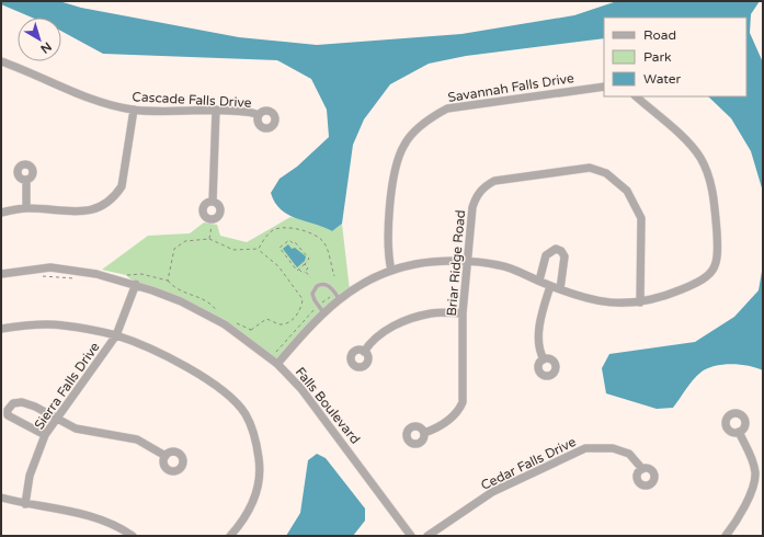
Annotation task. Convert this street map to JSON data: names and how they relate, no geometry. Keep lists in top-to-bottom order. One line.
{"streets":{"street":["Savannah Falls Drive","Cascade Falls Drive","Briar Ridge Road","Sierra Falls Drive","Falls Boulevard","Cedar Falls Drive"]},"crossings":[["Sierra Falls Drive","Falls Boulevard"]],"legend":["Road","Park","Water"],"north":"bottom right"}
